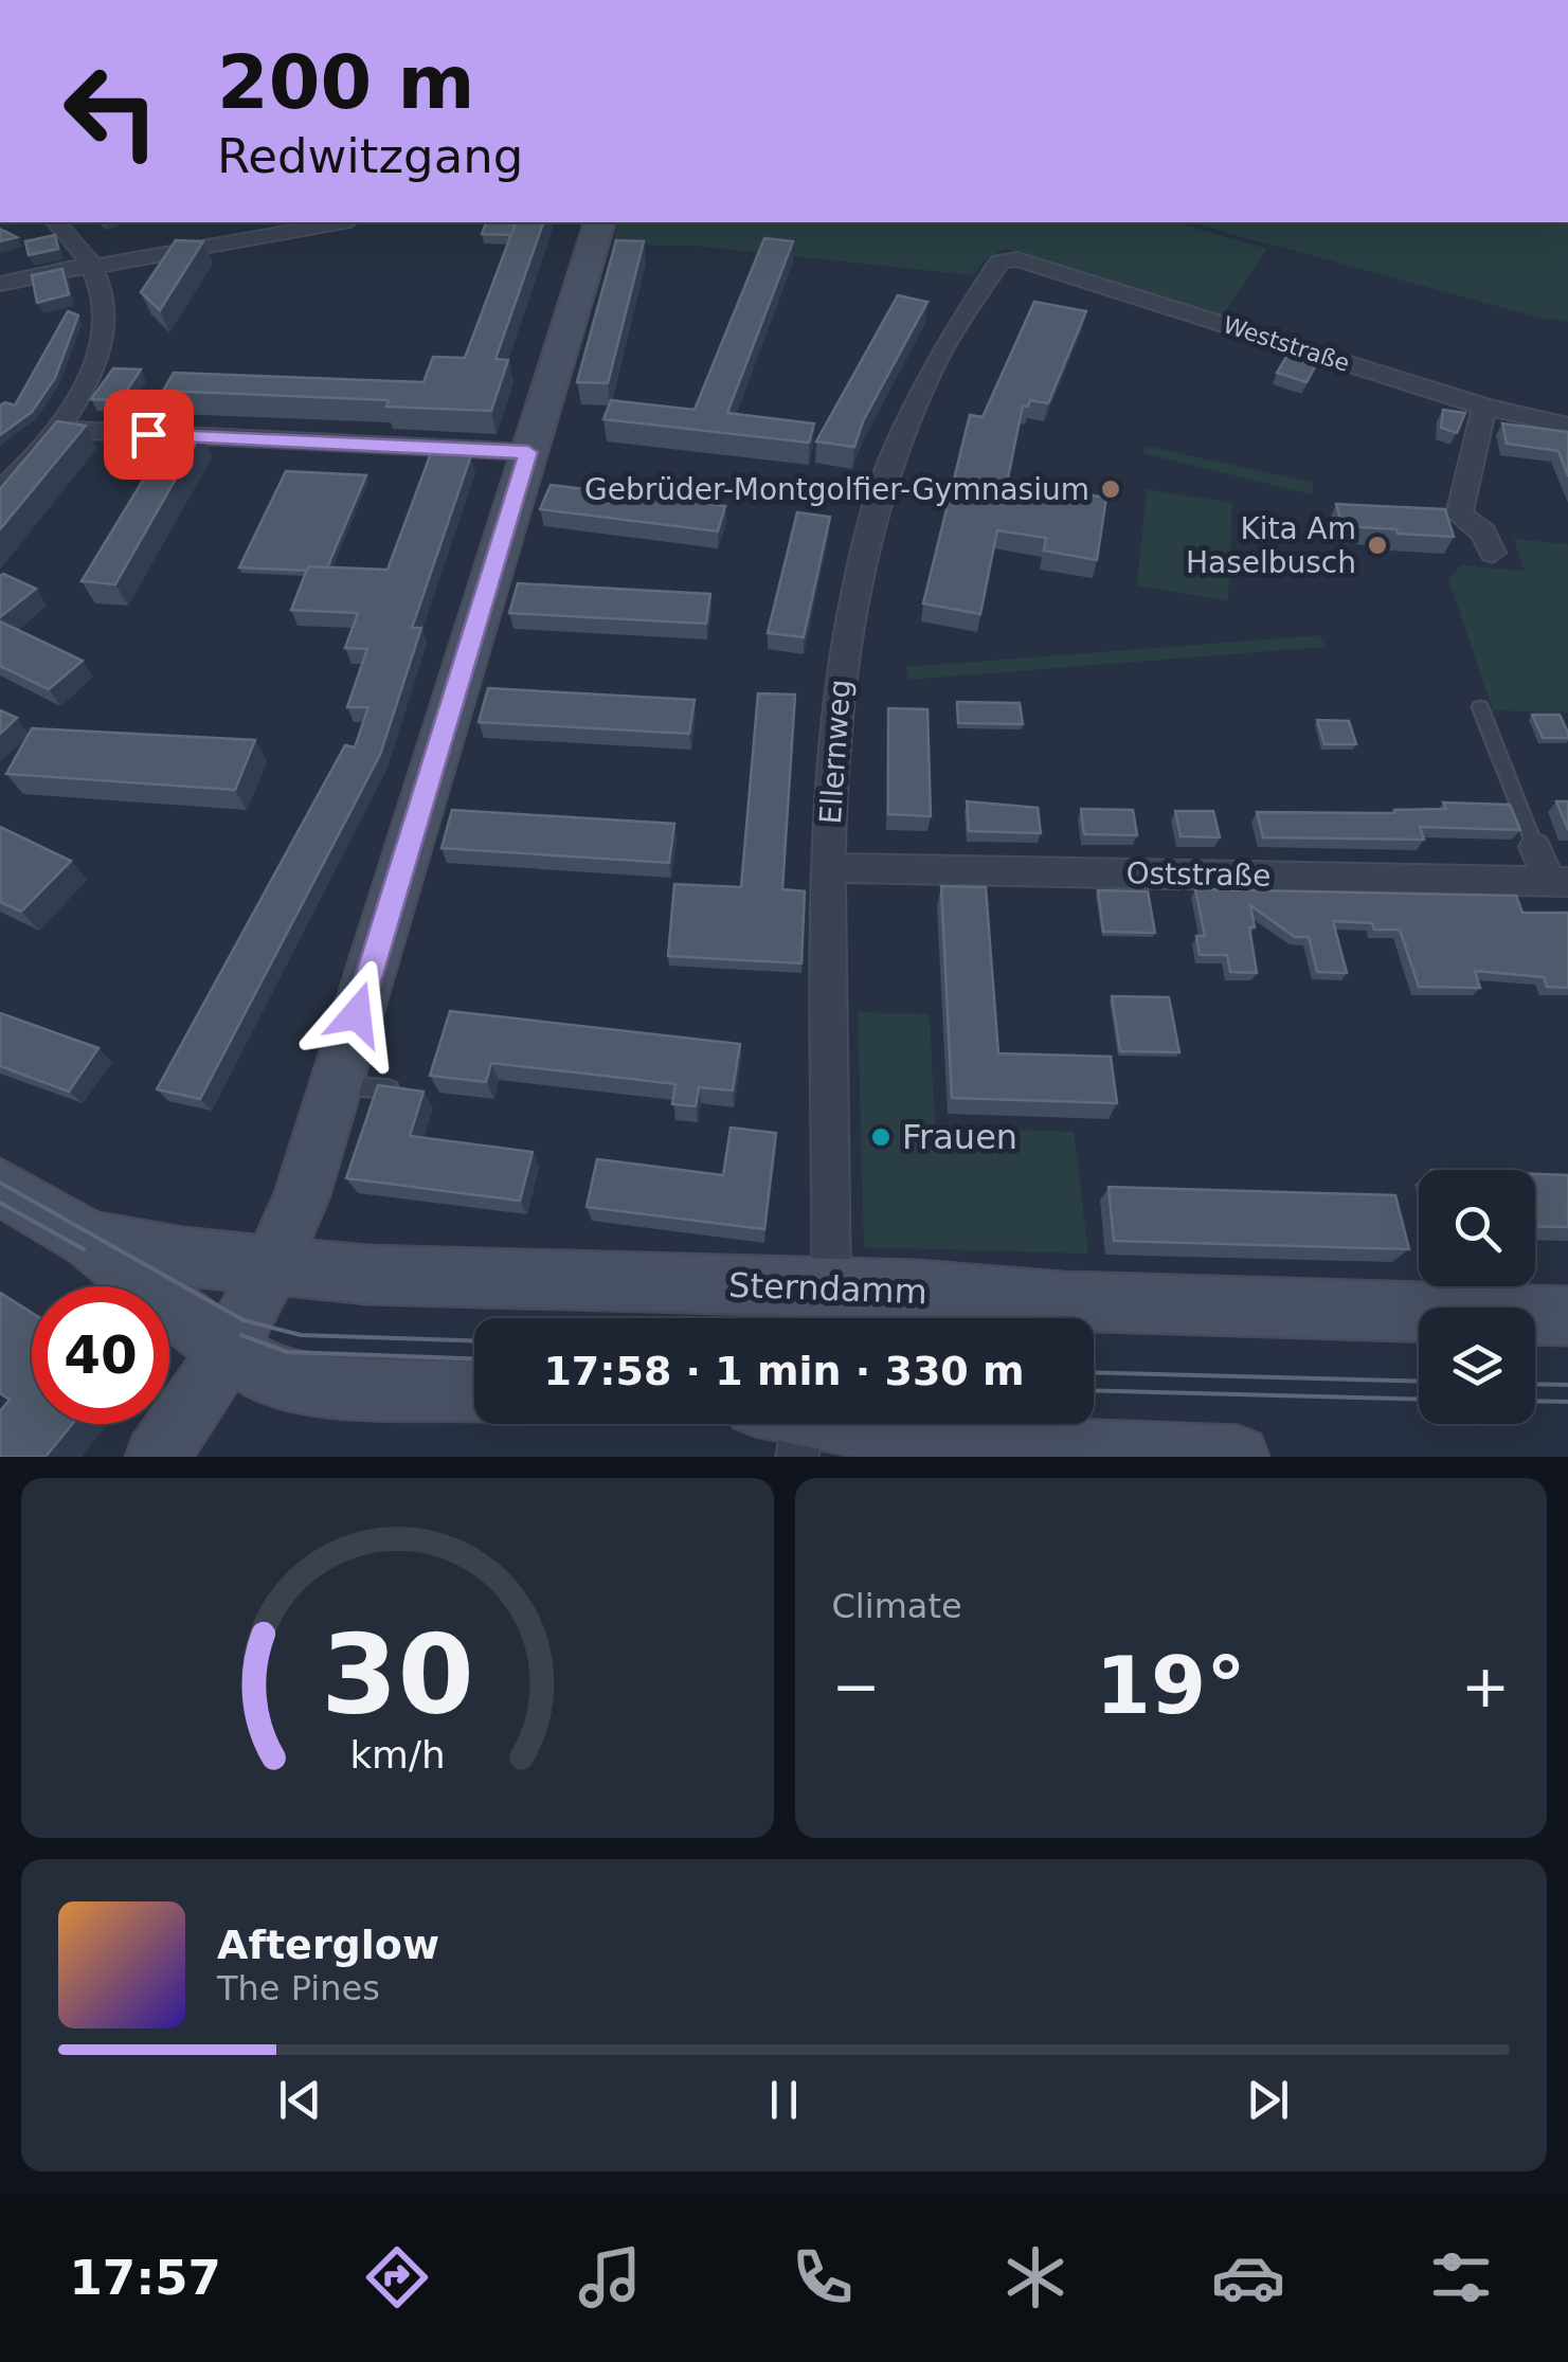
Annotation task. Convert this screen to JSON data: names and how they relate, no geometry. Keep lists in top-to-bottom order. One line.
{"streets":{"street":["Weststraße","Ellernweg","Oststraße","Sterndamm"]},"crossings":[["Weststraße","Ellernweg"],["Ellernweg","Oststraße"],["Ellernweg","Sterndamm"]],"places":["Gebrüder-Montgolfier-Gymnasium","Kita Am Haselbusch","Frauen"],"page":{"turn":["200 m","Redwitzgang"],"limit":"40","trip":"17:58 · 1 min · 330 m","tile":"Climate","heat":["−","19°","+"],"song":["Afterglow","The Pines"],"tabs":"17:57","gauge":["30","km/h"]}}
